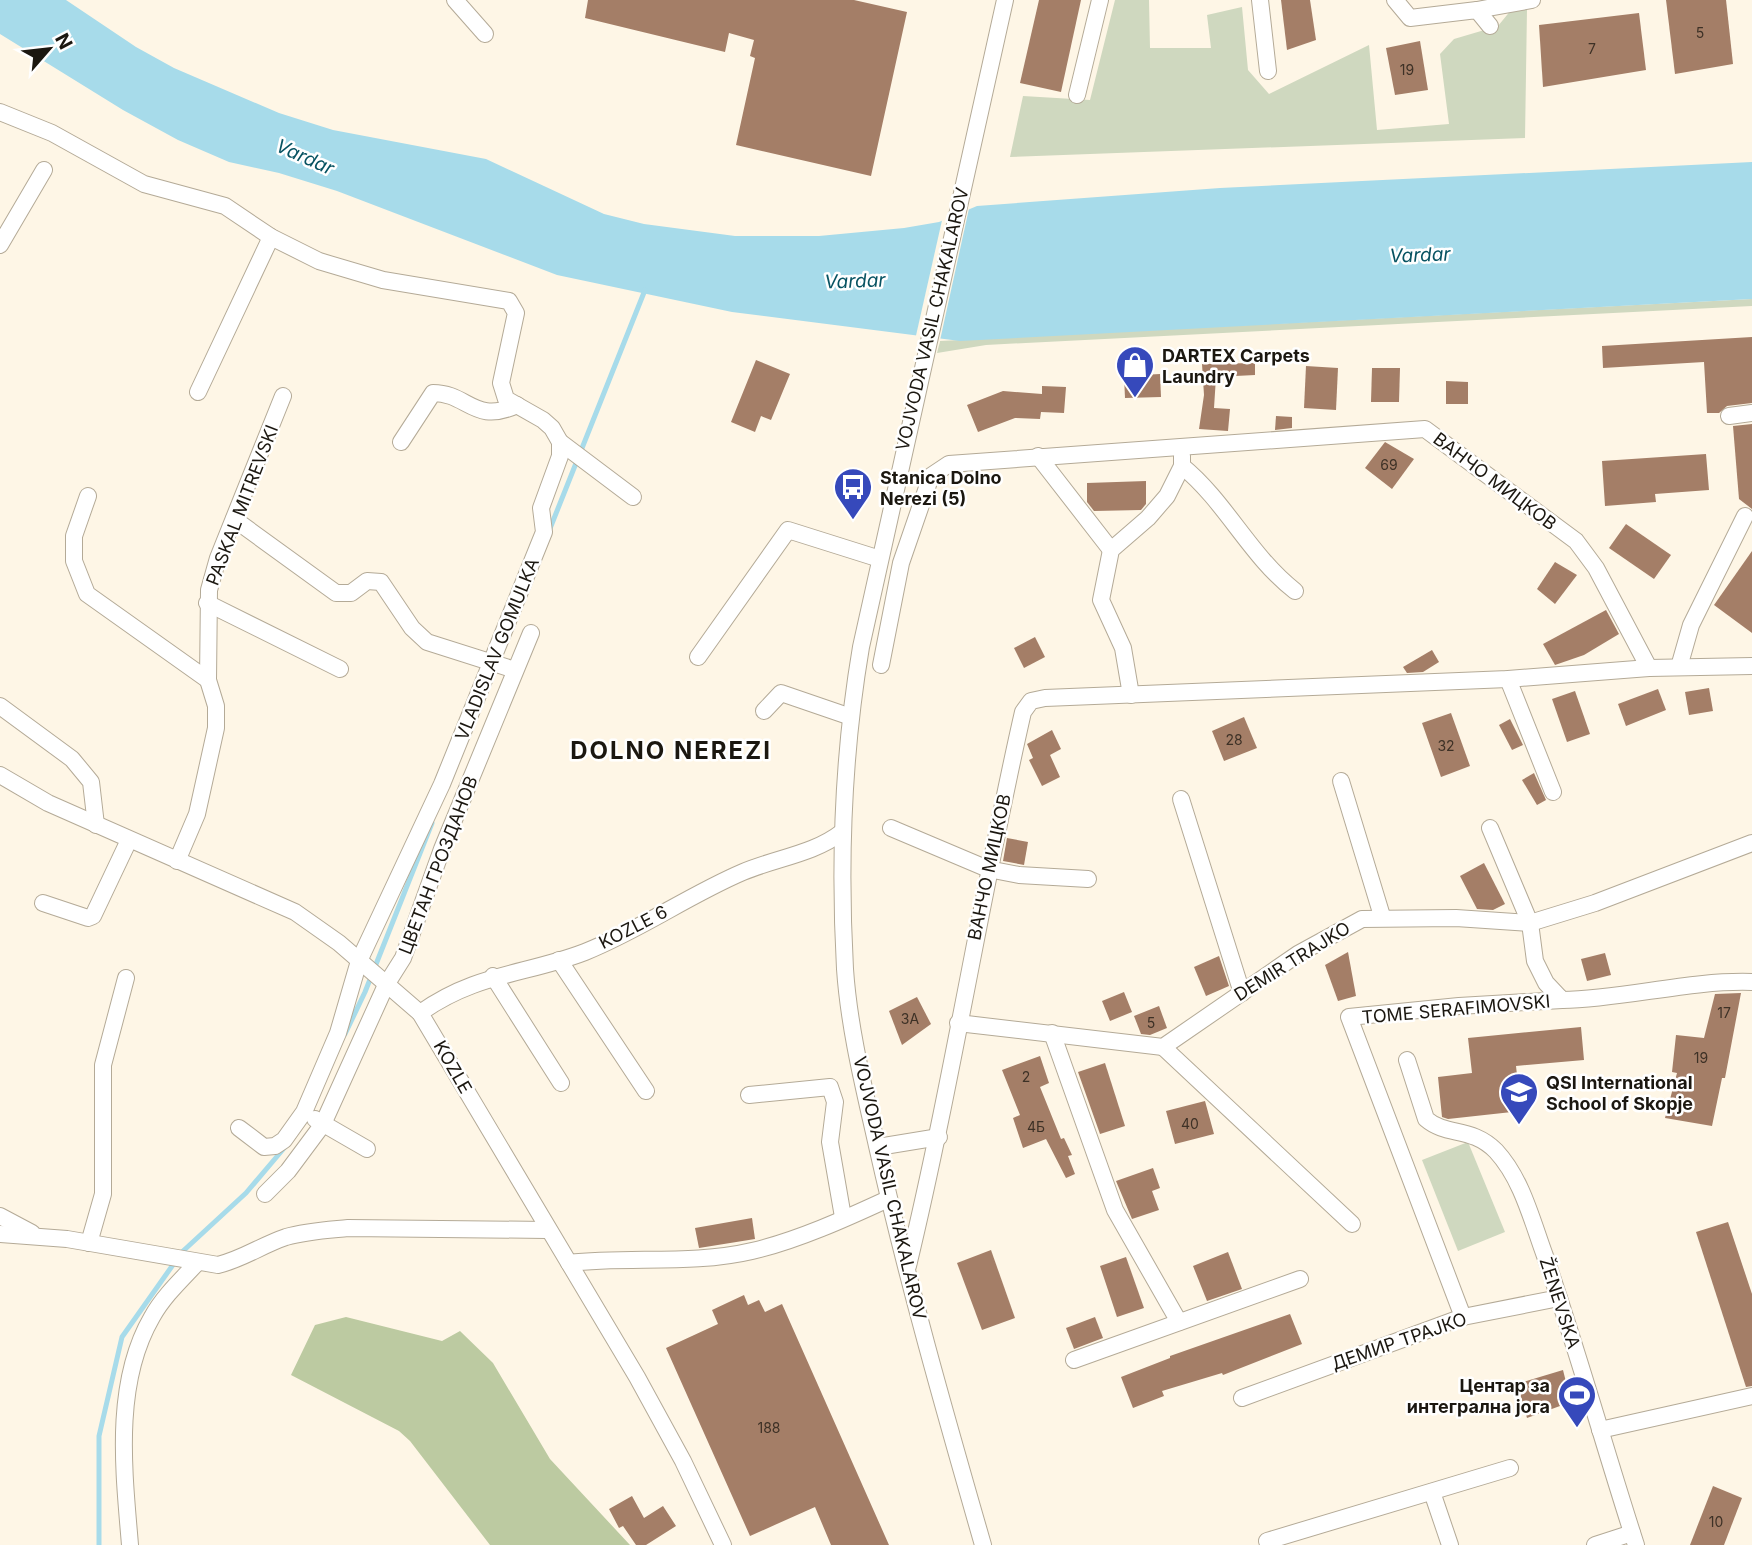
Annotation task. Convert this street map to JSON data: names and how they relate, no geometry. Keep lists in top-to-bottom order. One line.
{"streets":{"street":["VOJVODA VASIL CHAKALAROV","ВАНЧО МИЦКОВ","PASKAL MITREVSKI","VLADISLAV GOMULKA","ЦВЕТАН ГРОЗДАНОВ","KOZLE 6","DEMIR TRAJKO","TOME SERAFIMOVSKI","KOZLE","ŽENEVSKA","ДЕМИР ТРАЈКО"]},"crossings":[["VOJVODA VASIL CHAKALAROV","ВАНЧО МИЦКОВ"],["VOJVODA VASIL CHAKALAROV","KOZLE 6"],["PASKAL MITREVSKI","KOZLE"],["VLADISLAV GOMULKA","KOZLE"],["ЦВЕТАН ГРОЗДАНОВ","KOZLE"],["KOZLE 6","KOZLE"],["DEMIR TRAJKO","TOME SERAFIMOVSKI"],["TOME SERAFIMOVSKI","ДЕМИР ТРАЈКО"],["ŽENEVSKA","ДЕМИР ТРАЈКО"]],"districts":["DOLNO NEREZI"],"water":["Vardar"],"places":{"shop":["DARTEX Carpets Laundry"],"bus stop":["Stanica Dolno Nerezi (5)"],"school or university":["QSI International School of Skopje"],"sports":["Центар за интегрална јога"]},"house_numbers":["5","7","19","69","28","32","17","3A","5","19","2","40","4Б","188","10"],"north":"top right"}
